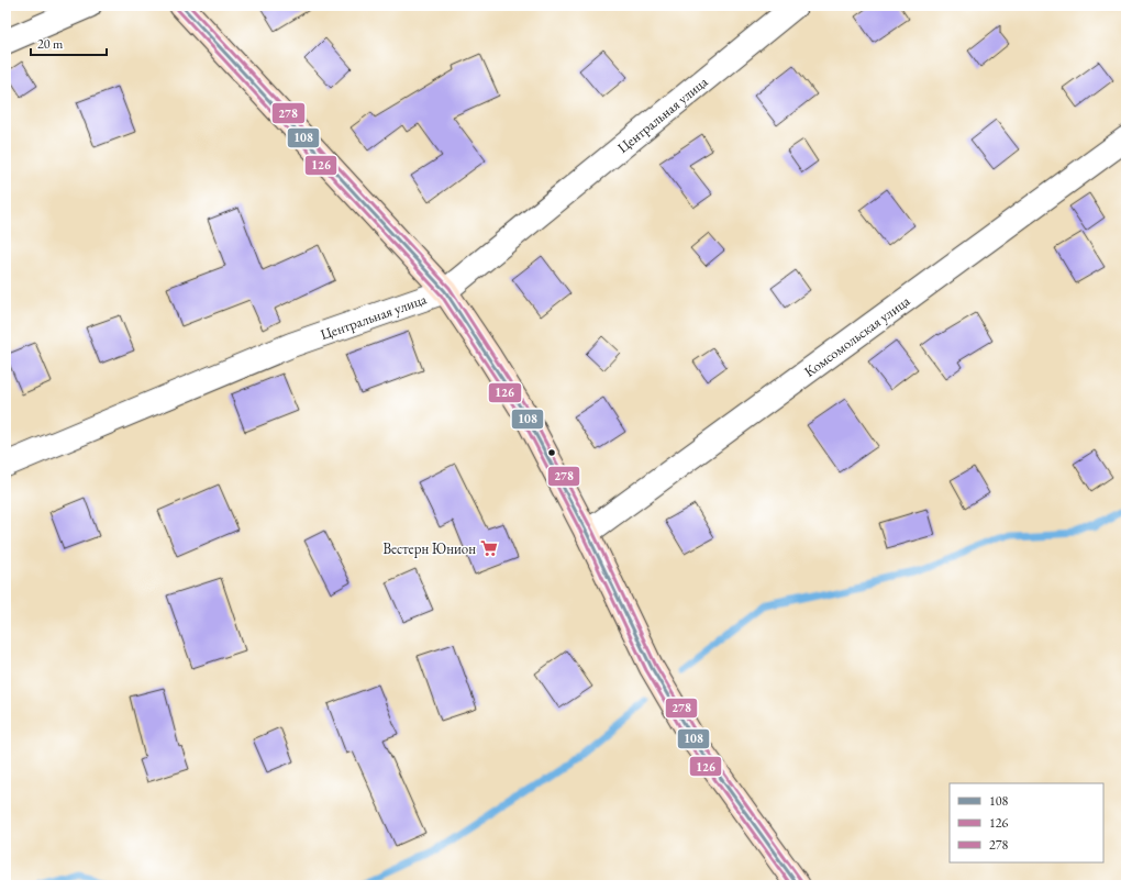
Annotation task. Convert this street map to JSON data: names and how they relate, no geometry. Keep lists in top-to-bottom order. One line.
{"streets":{"street":["Центральная улица","Комсомольская улица"]},"places":{"supermarket":["Вестерн Юнион"]},"lines":["transit line 108","transit line 278","transit line 126"],"legend":["108","126","278"],"scale_bar":"20 m"}
